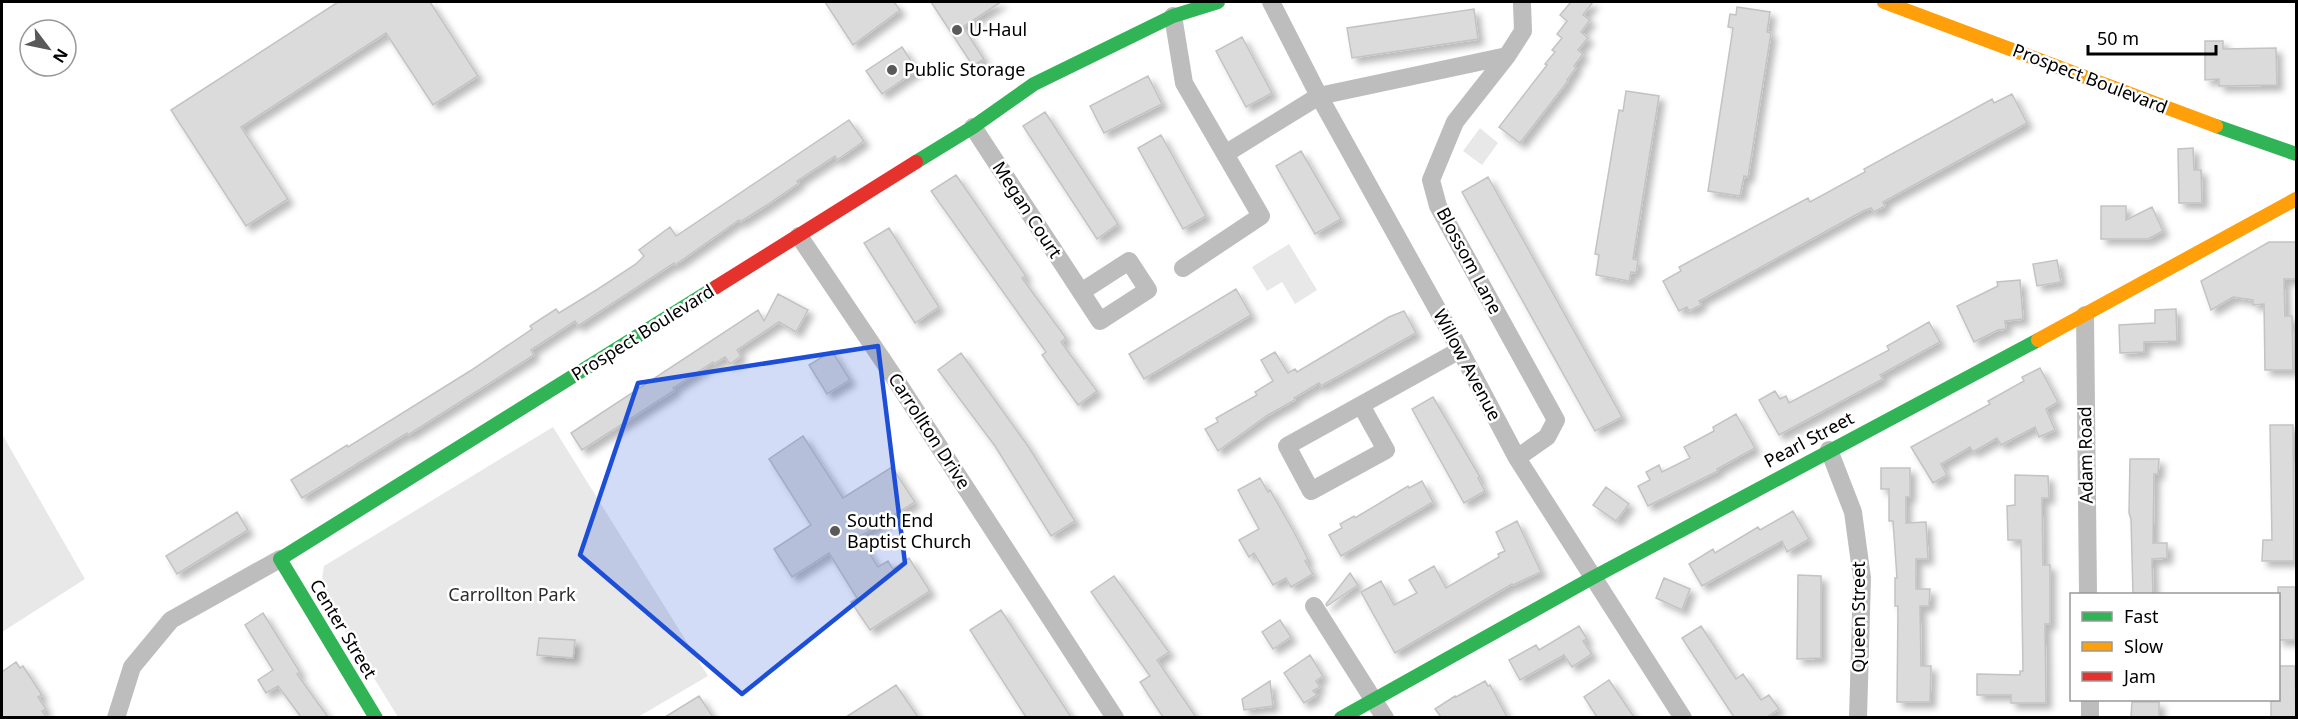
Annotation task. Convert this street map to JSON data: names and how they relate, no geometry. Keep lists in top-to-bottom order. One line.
{"streets":{"street":["Prospect Boulevard","Megan Court","Blossom Lane","Willow Avenue","Carrollton Drive","Pearl Street","Adam Road","Queen Street","Center Street"]},"crossings":[["Prospect Boulevard","Megan Court"],["Prospect Boulevard","Carrollton Drive"],["Prospect Boulevard","Center Street"],["Blossom Lane","Willow Avenue"],["Willow Avenue","Pearl Street"],["Pearl Street","Adam Road"],["Pearl Street","Queen Street"]],"parks":["Carrollton Park"],"places":["U-Haul","Public Storage","South End Baptist Church"],"legend":["Fast","Slow","Jam"],"scale_bar":"50 m","north":"bottom right"}
